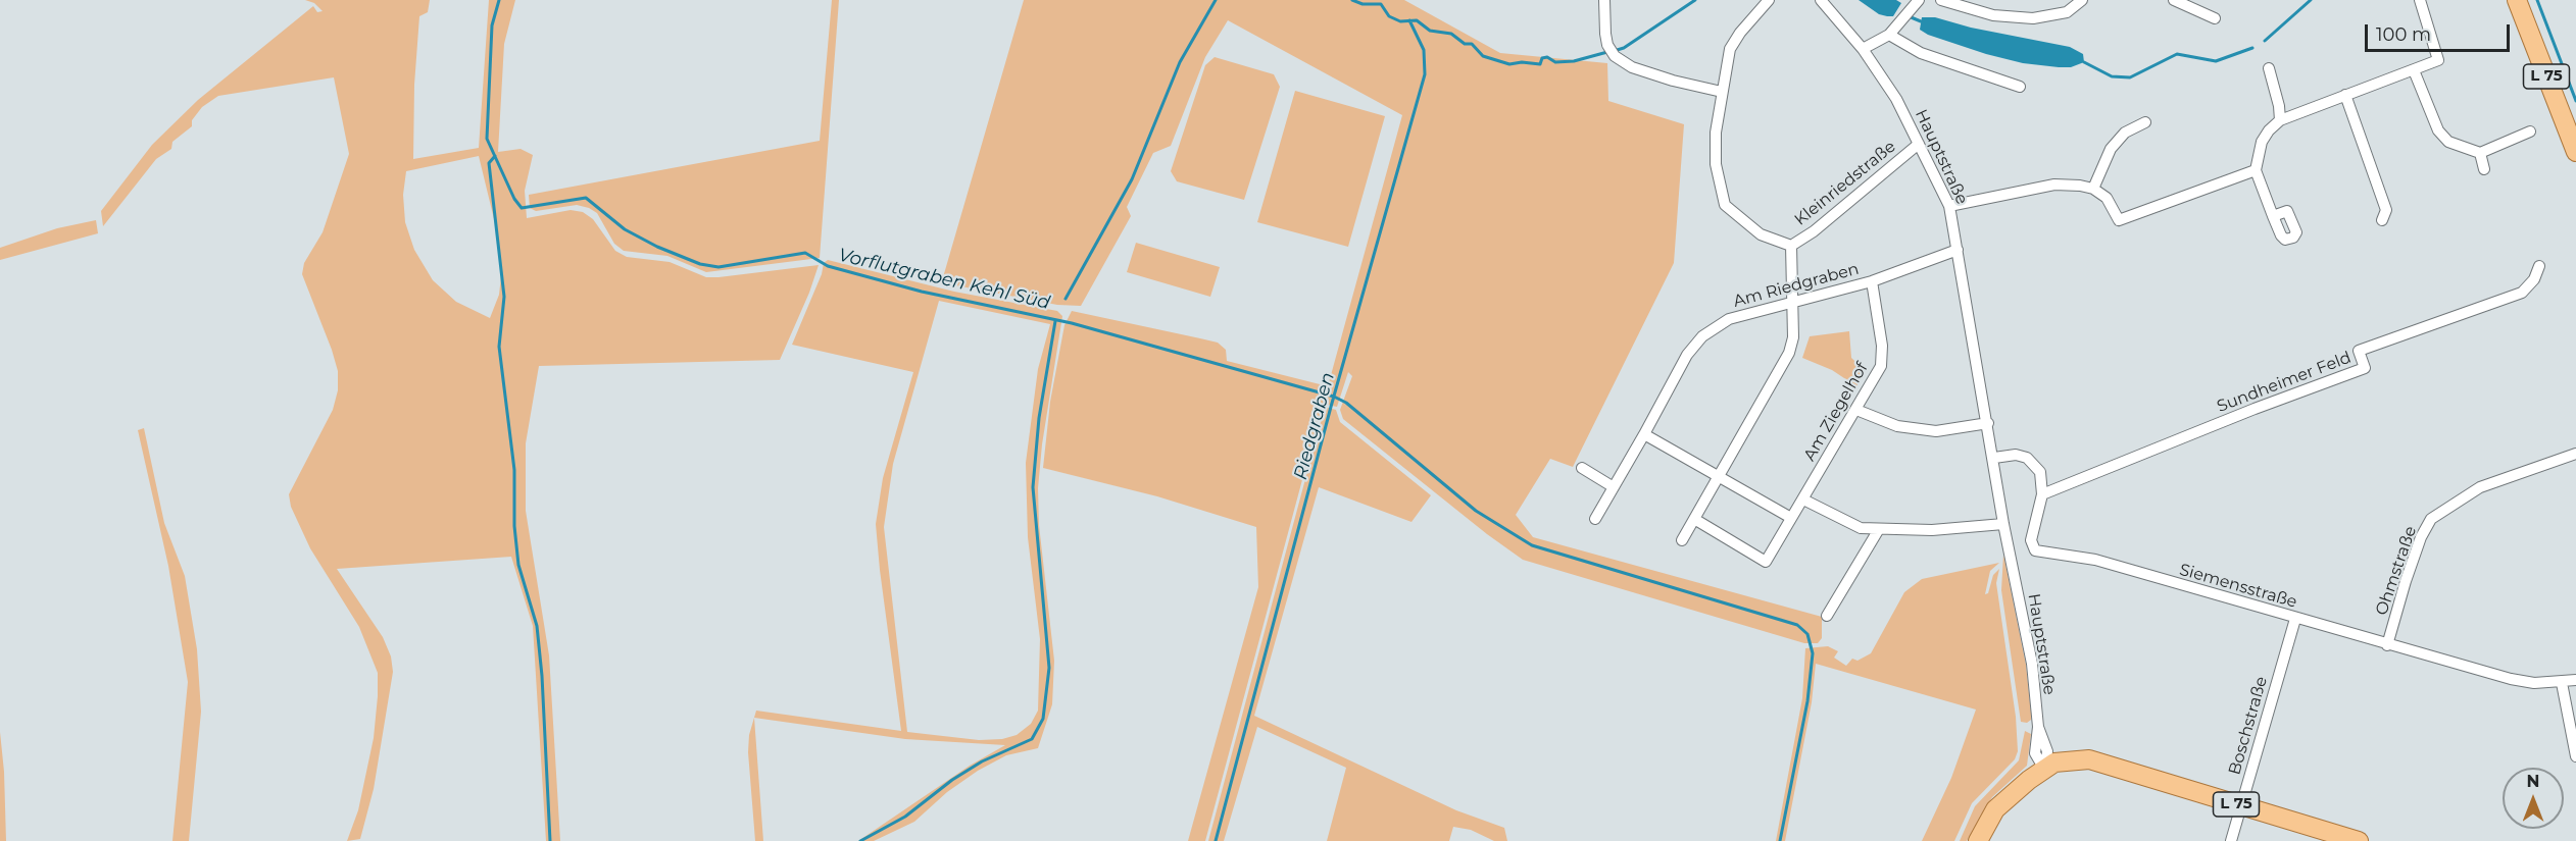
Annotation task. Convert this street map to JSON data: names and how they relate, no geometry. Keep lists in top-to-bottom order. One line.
{"streets":{"main road":["L 75"],"street":["Hauptstraße","Kleinriedstraße","Am Riedgraben","Sundheimer Feld","Am Ziegelhof","Ohmstraße","Siemensstraße","Boschstraße"]},"crossings":[["L 75","Hauptstraße"],["L 75","Boschstraße"],["Hauptstraße","Kleinriedstraße"],["Hauptstraße","Siemensstraße"],["Kleinriedstraße","Am Riedgraben"],["Kleinriedstraße","Am Ziegelhof"],["Am Riedgraben","Am Ziegelhof"],["Sundheimer Feld","Siemensstraße"],["Ohmstraße","Siemensstraße"],["Siemensstraße","Boschstraße"]],"water":["Vorflutgraben Kehl Süd","Riedgraben"],"scale_bar":"100 m","north":"top"}
